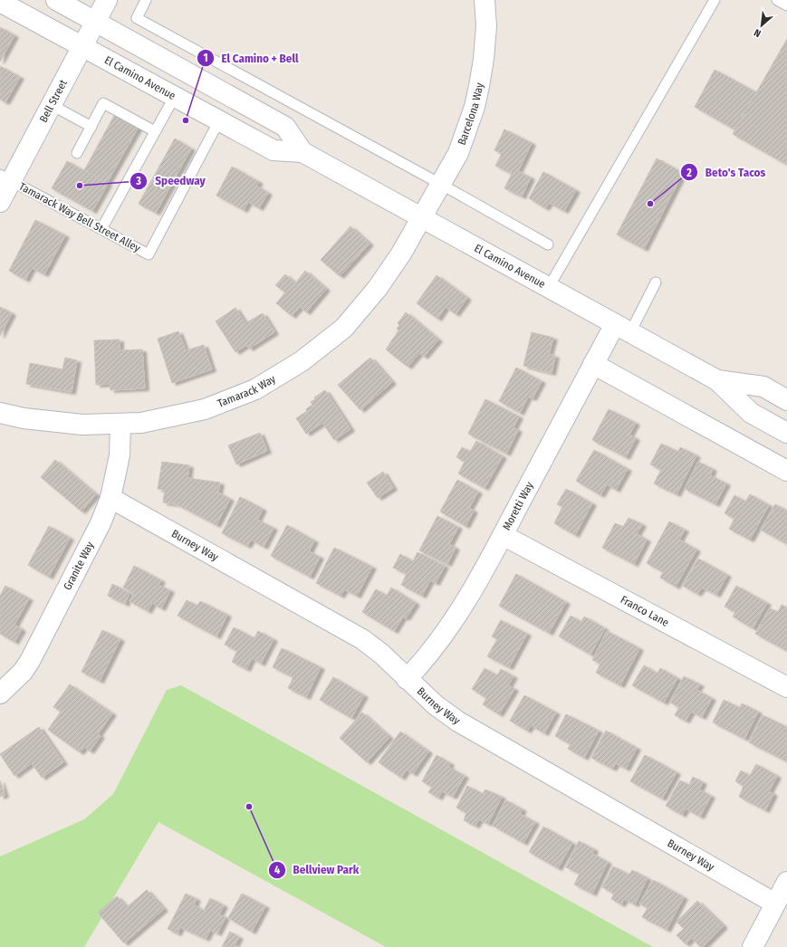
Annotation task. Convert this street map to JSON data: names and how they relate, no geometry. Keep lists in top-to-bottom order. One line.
{"streets":{"street":["El Camino Avenue","Bell Street","Barcelona Way","Tamarack Way","Moretti Way","Burney Way","Granite Way","Franco Lane"],"lane":["Tamarack Way Bell Street Alley"]},"crossings":[["El Camino Avenue","Bell Street"],["El Camino Avenue","Barcelona Way"],["El Camino Avenue","Tamarack Way Bell Street Alley"],["El Camino Avenue","Tamarack Way"],["El Camino Avenue","Moretti Way"],["Bell Street","Tamarack Way Bell Street Alley"],["Barcelona Way","Tamarack Way"],["Tamarack Way","Granite Way"],["Moretti Way","Burney Way"],["Moretti Way","Franco Lane"],["Burney Way","Granite Way"]],"places":["El Camino + Bell","Speedway","Beto's Tacos","Bellview Park"],"north":"bottom left"}
